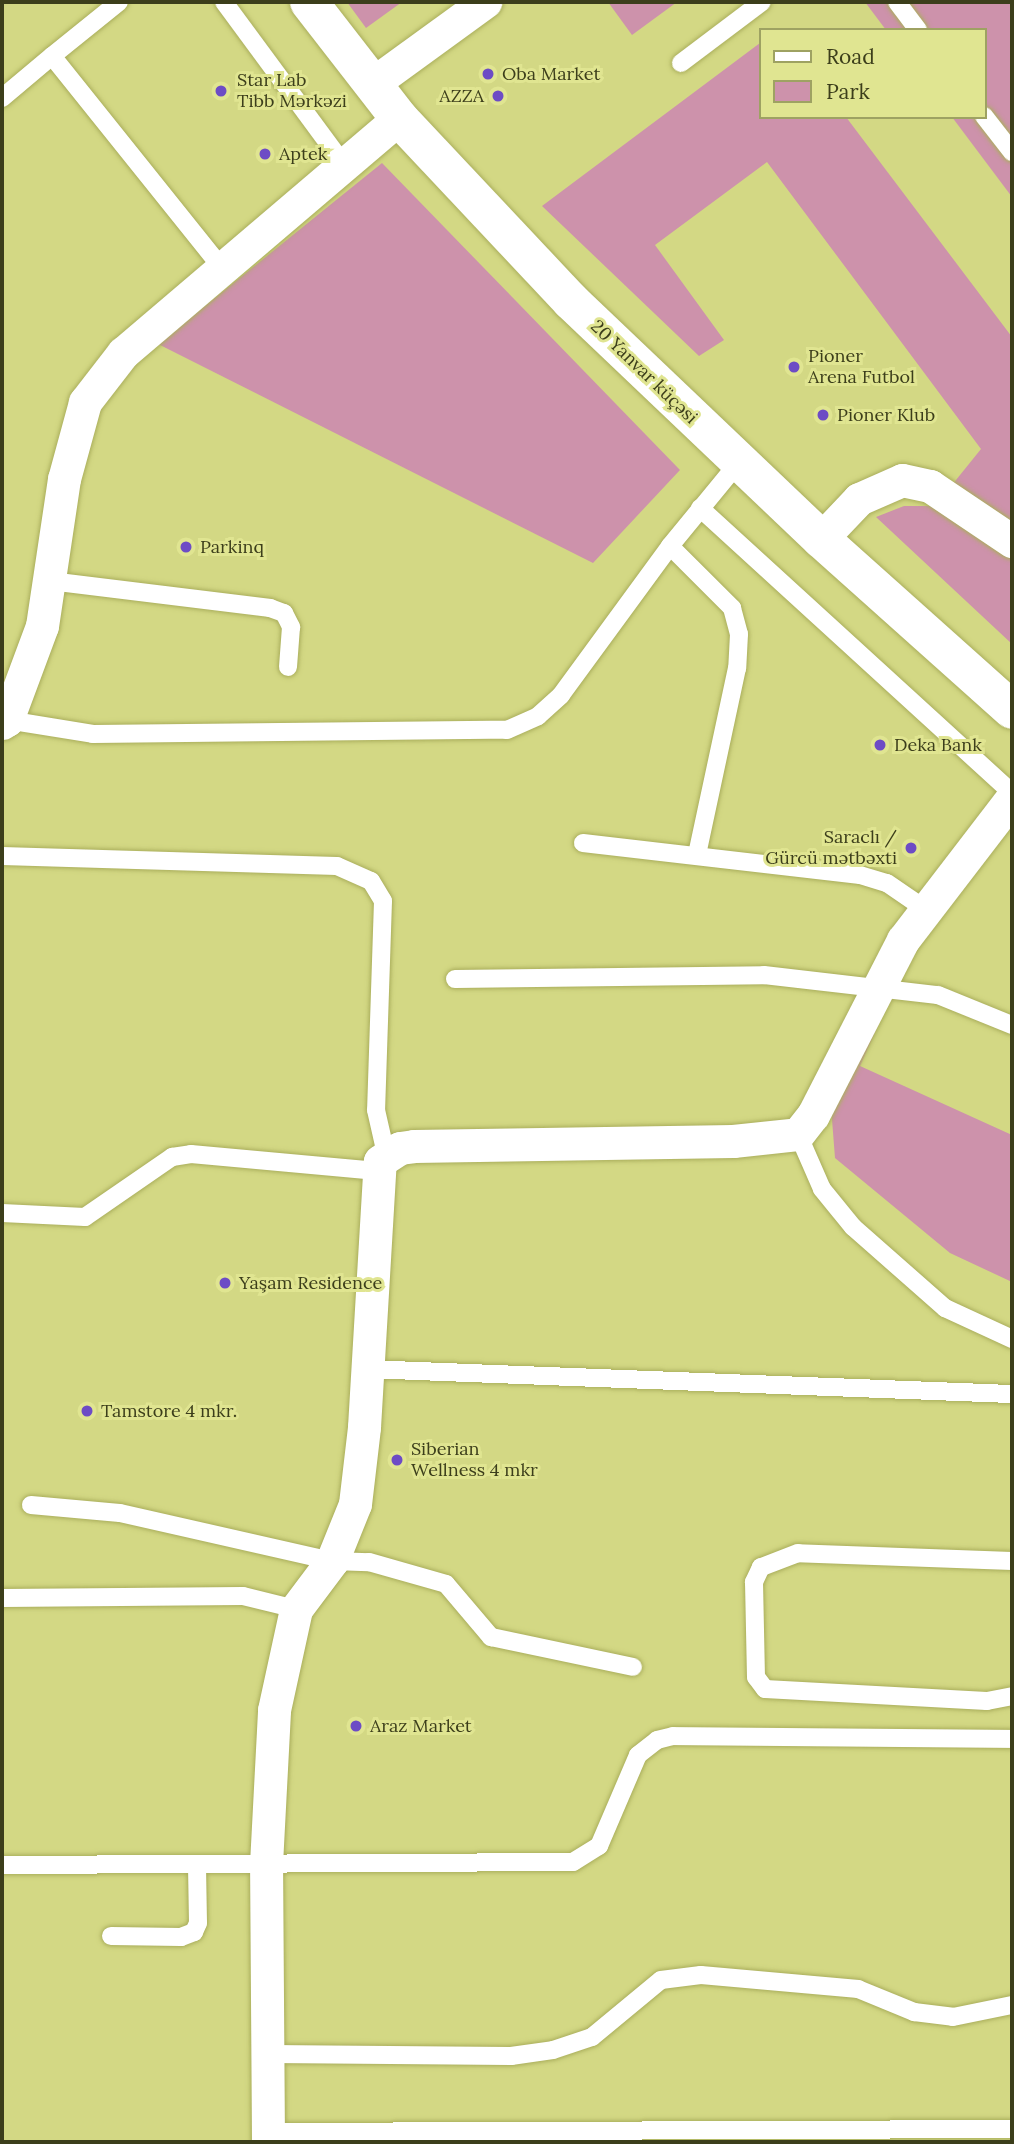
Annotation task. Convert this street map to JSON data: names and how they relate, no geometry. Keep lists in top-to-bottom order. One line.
{"streets":{"street":["20 Yanvar küçəsi"]},"places":["Oba Market","Star Lab Tibb Mәrkәzi","AZZA","Aptek","Pioner Arena Futbol","Pioner Klub","Parkinq","Deka Bank","Saraclı / Gürcü mətbəxti","Yaşam Residence","Tamstore 4 mkr.","Siberian Wellness 4 mkr","Araz Market"],"legend":["Road","Park"]}
